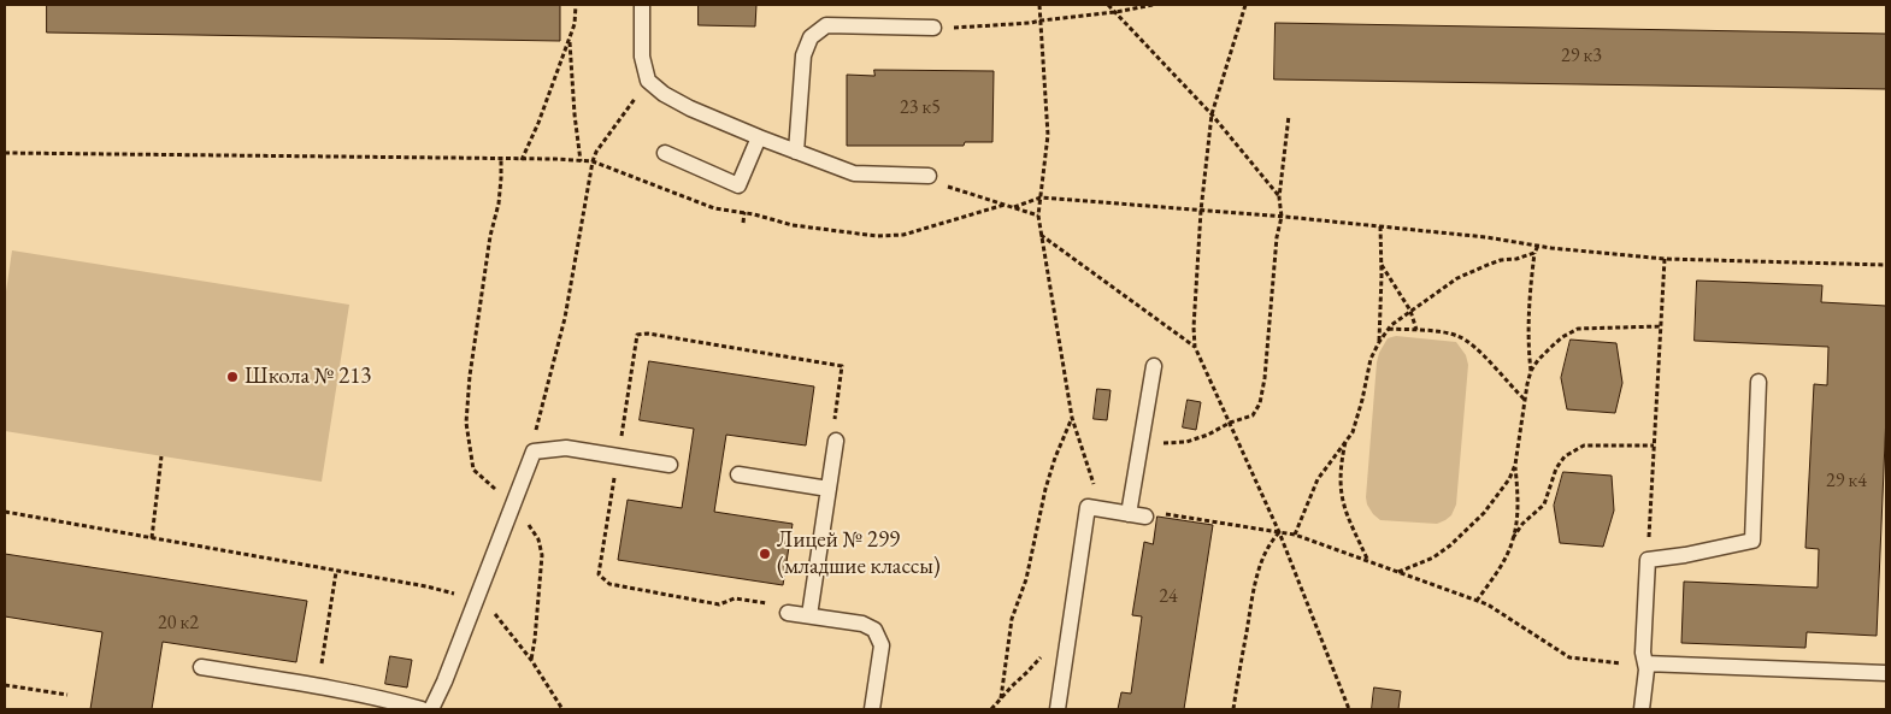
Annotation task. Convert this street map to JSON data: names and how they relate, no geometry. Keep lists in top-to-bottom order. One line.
{"places":["Школа № 213","Лицей № 299 (младшие классы)"],"house_numbers":["29 к3","23 к5","29 к4","24","20 к2"]}
